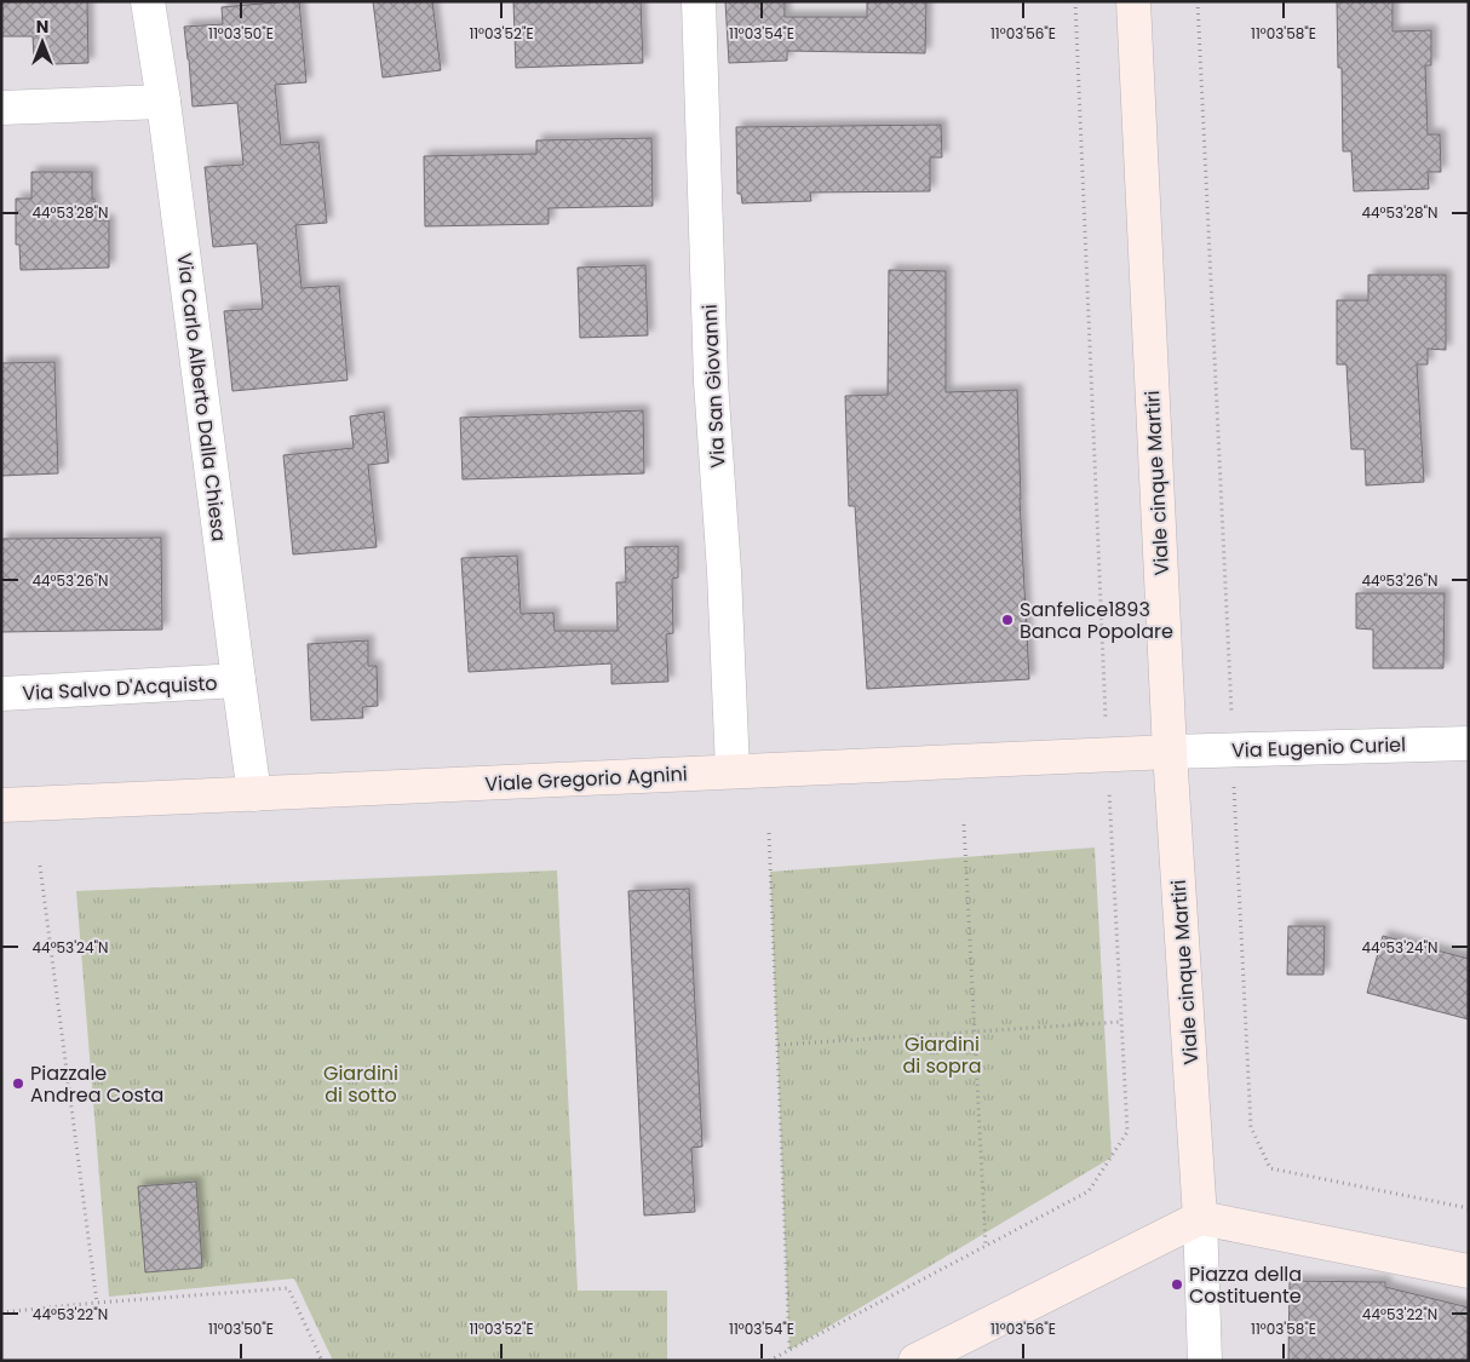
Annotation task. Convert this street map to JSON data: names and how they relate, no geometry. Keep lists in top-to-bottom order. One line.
{"streets":{"main road":["Viale cinque Martiri","Viale Gregorio Agnini"],"street":["Via San Giovanni","Via Carlo Alberto Dalla Chiesa","Via Salvo D'Acquisto","Via Eugenio Curiel"]},"crossings":[["Via San Giovanni","Viale Gregorio Agnini"],["Via Carlo Alberto Dalla Chiesa","Via Salvo D'Acquisto"],["Via Carlo Alberto Dalla Chiesa","Viale Gregorio Agnini"],["Viale cinque Martiri","Via Eugenio Curiel"],["Viale cinque Martiri","Viale Gregorio Agnini"],["Via Eugenio Curiel","Viale Gregorio Agnini"]],"parks":["Giardini di sopra","Giardini di sotto"],"places":["Sanfelice1893 Banca Popolare","Piazzale Andrea Costa","Piazza della Costituente"],"north":"top","coordinates":["11°03'50\"E","11°03'52\"E","11°03'54\"E","11°03'56\"E","11°03'58\"E","44°53'28\"N","44°53'26\"N","44°53'24\"N","44°53'22\"N"]}
